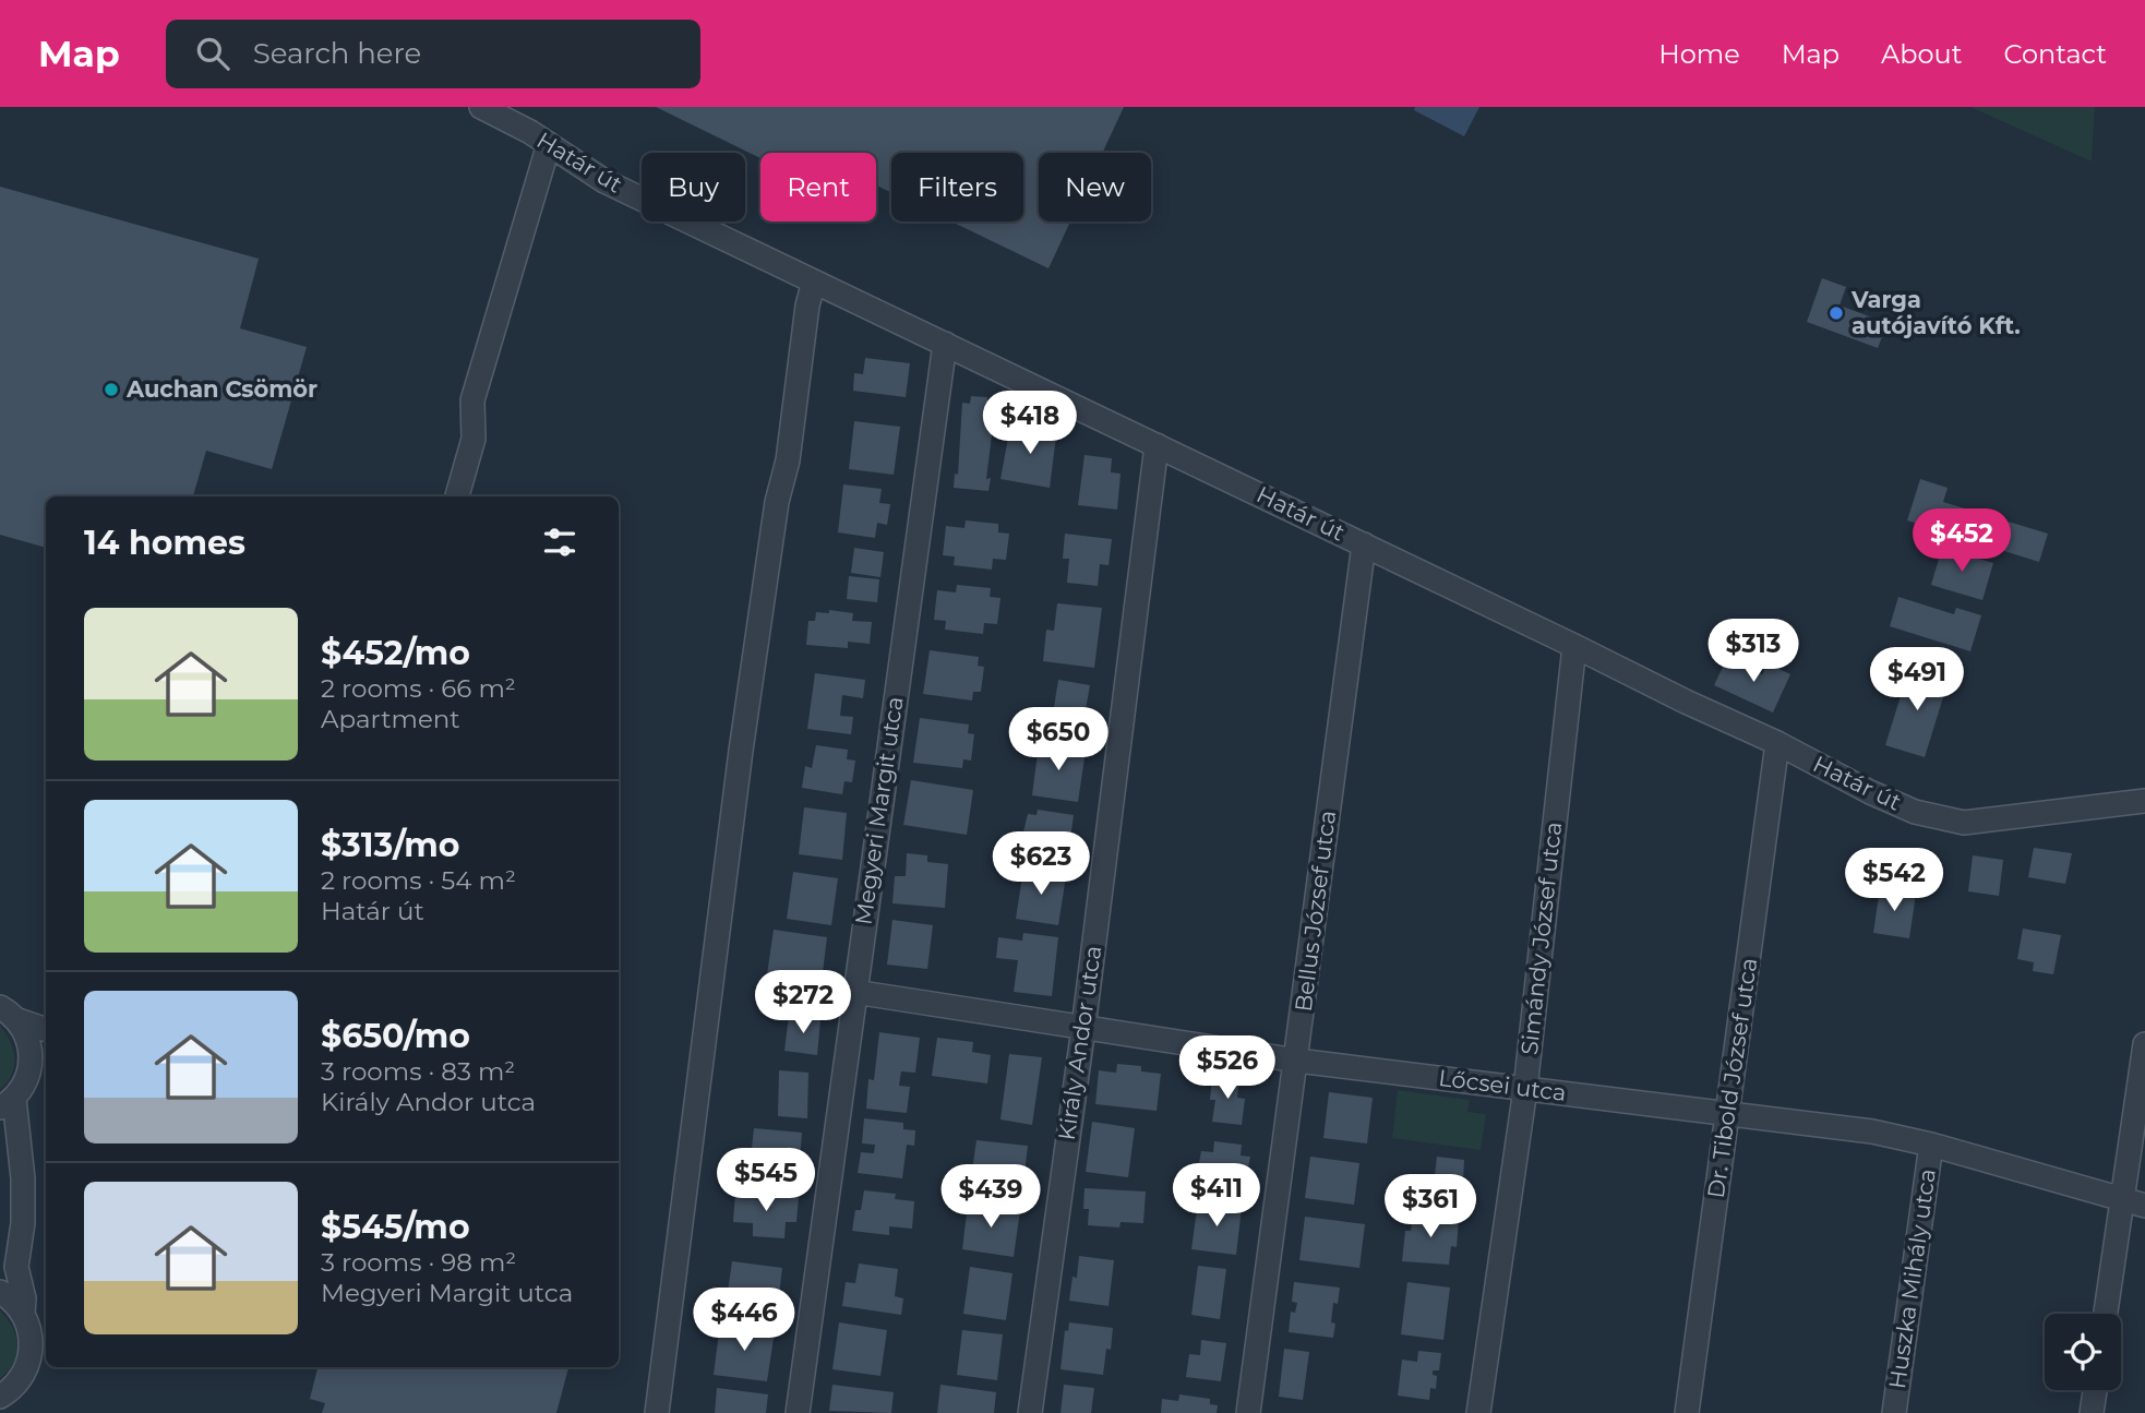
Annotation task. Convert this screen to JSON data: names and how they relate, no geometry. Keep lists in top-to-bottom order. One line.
{"streets":{"street":["Határ út","Megyeri Margit utca","Bellus József utca","Simándy József utca","Király Andor utca","Dr. Tibold József utca","Lőcsei utca","Huszka Mihály utca"]},"crossings":[["Határ út","Megyeri Margit utca"],["Határ út","Bellus József utca"],["Határ út","Simándy József utca"],["Határ út","Király Andor utca"],["Határ út","Dr. Tibold József utca"],["Megyeri Margit utca","Lőcsei utca"],["Bellus József utca","Lőcsei utca"],["Simándy József utca","Lőcsei utca"],["Király Andor utca","Lőcsei utca"],["Dr. Tibold József utca","Lőcsei utca"],["Lőcsei utca","Huszka Mihály utca"]],"places":["Varga autójavító Kft.","Auchan Csömör"],"page":{"header":"Map","search":"Search here","nav":["Home","Map","About","Contact"],"chip":["Buy","Rent","Filters","New"],"price":["$418","$452","$313","$491","$650","$623","$542","$272","$526","$545","$411","$439","$361","$446"],"heading":"14 homes","list":[{"name":"$452/mo","note":"2 rooms · 66 m² · Apartment"},{"name":"$313/mo","note":"2 rooms · 54 m² · Határ út"},{"name":"$650/mo","note":"3 rooms · 83 m² · Király Andor utca"},{"name":"$545/mo","note":"3 rooms · 98 m² · Megyeri Margit utca"}]}}
